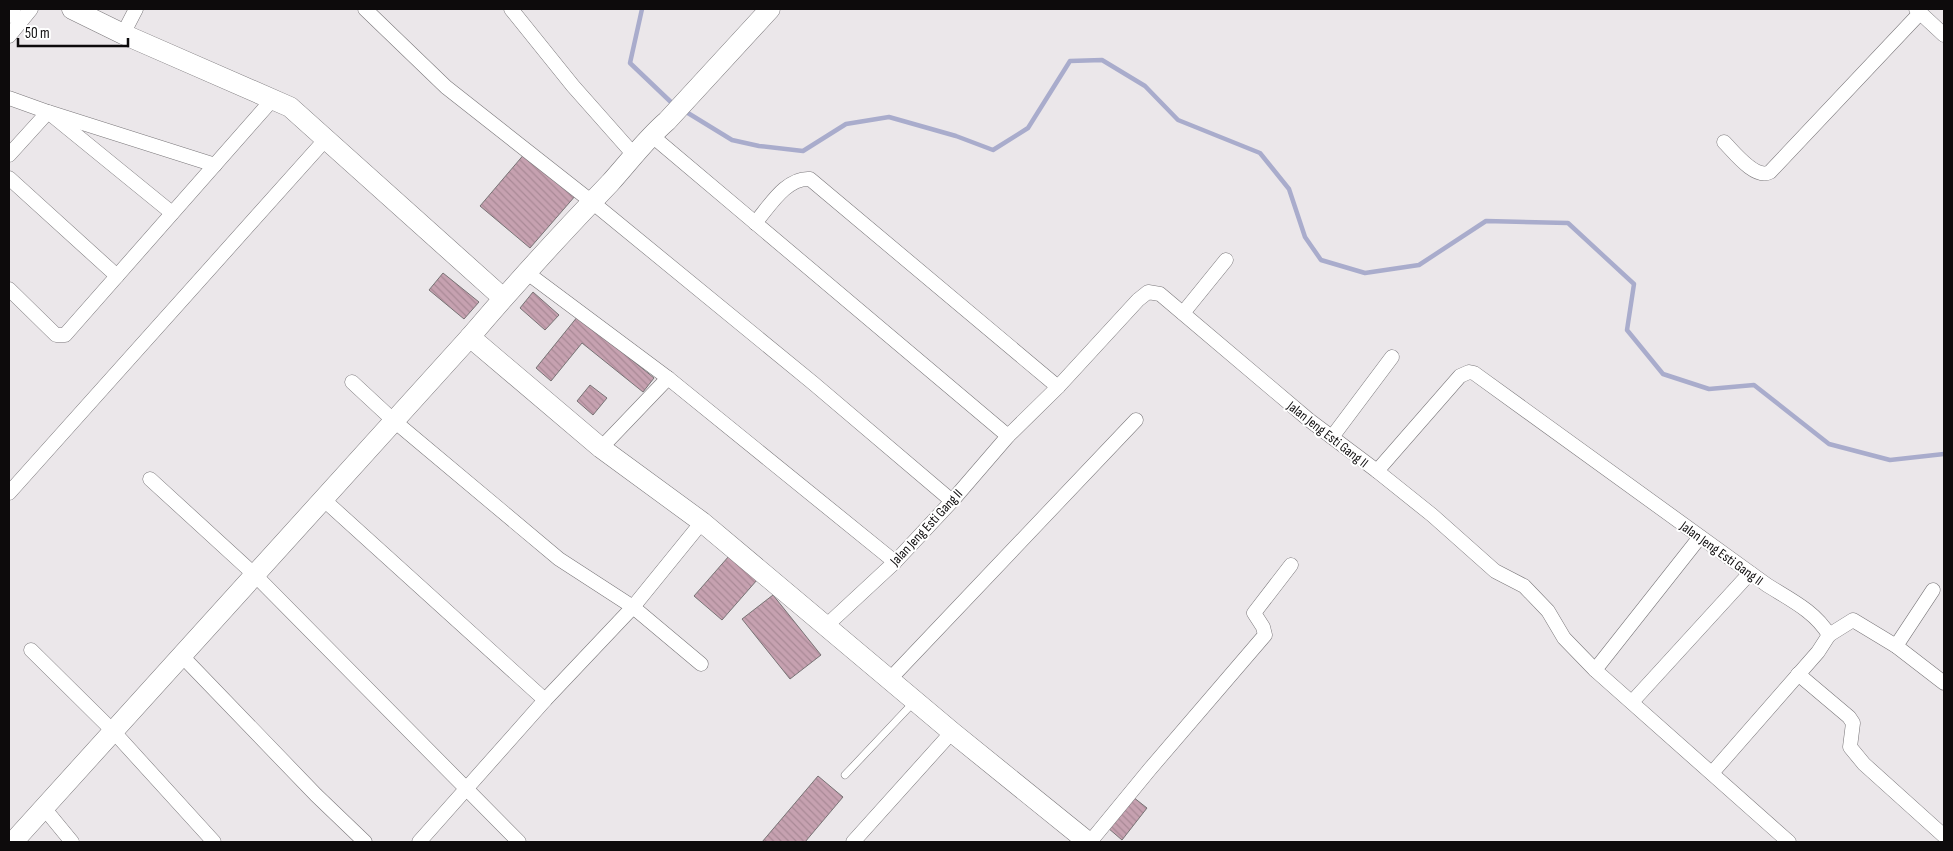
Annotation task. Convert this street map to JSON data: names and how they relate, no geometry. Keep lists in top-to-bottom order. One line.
{"streets":{"street":["Jalan Jeng Esti Gang II"]},"scale_bar":"50 m"}
